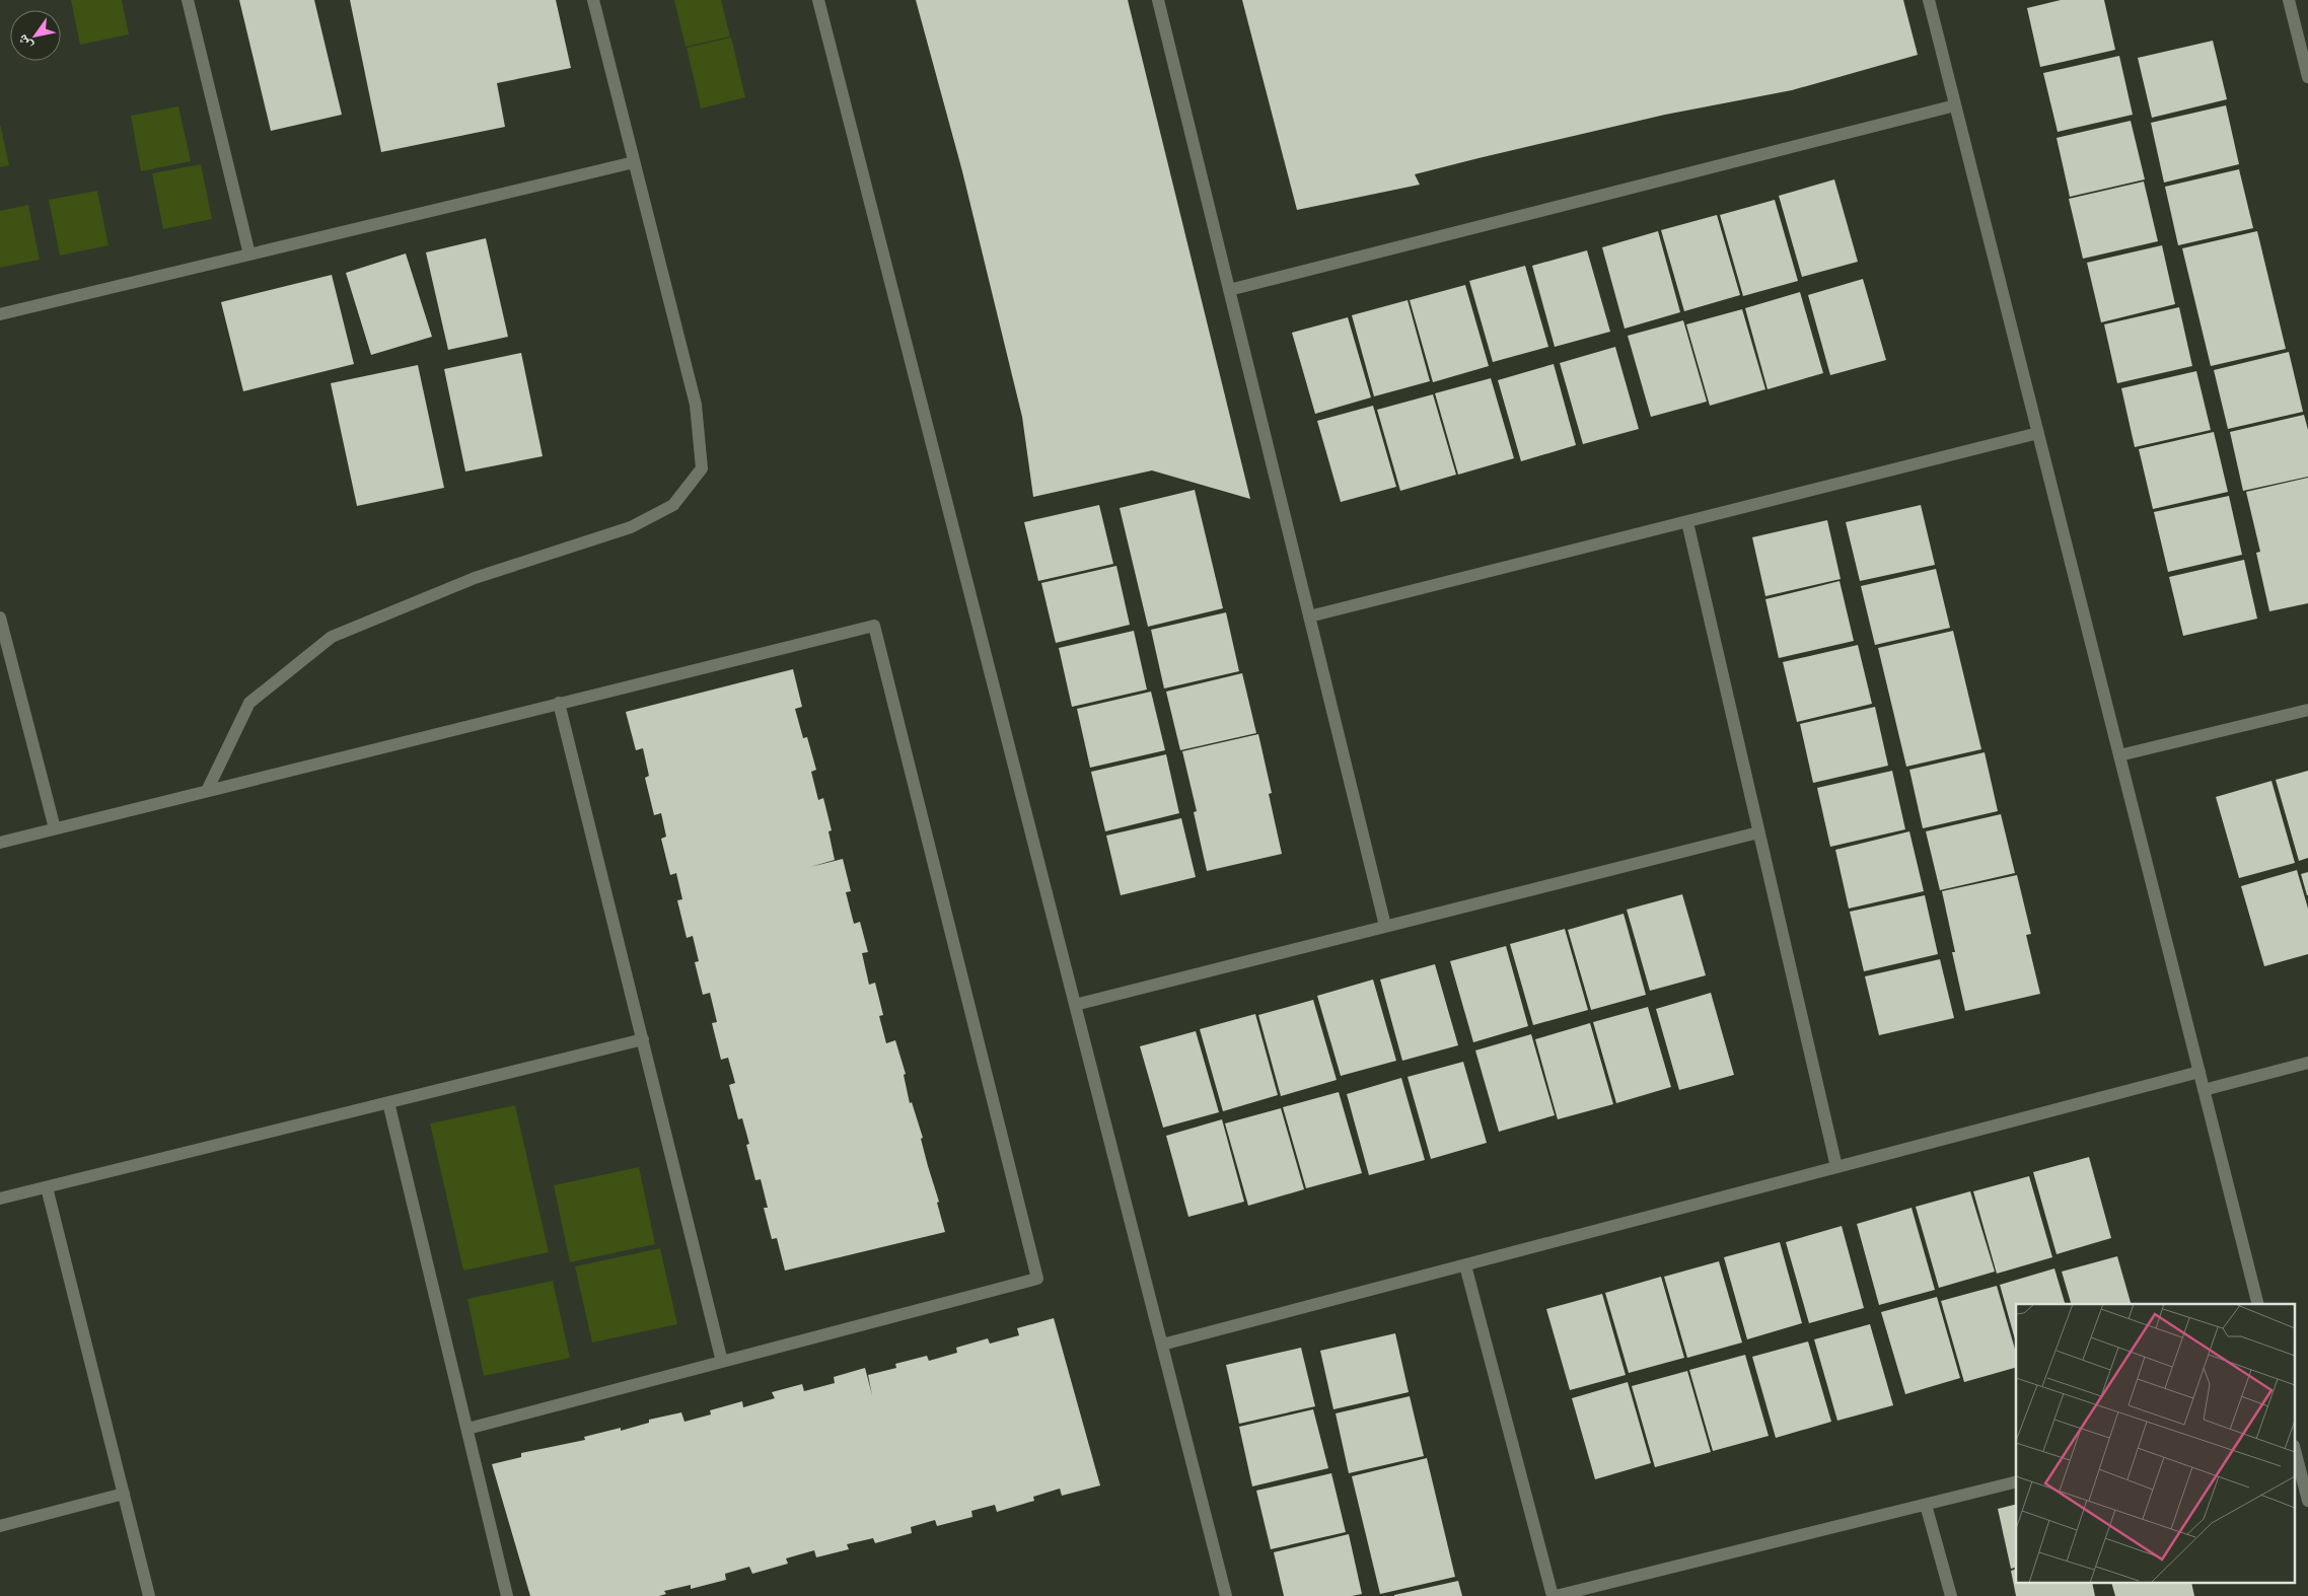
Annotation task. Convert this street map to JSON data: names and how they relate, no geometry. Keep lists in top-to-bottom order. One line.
{"north":"bottom left"}
